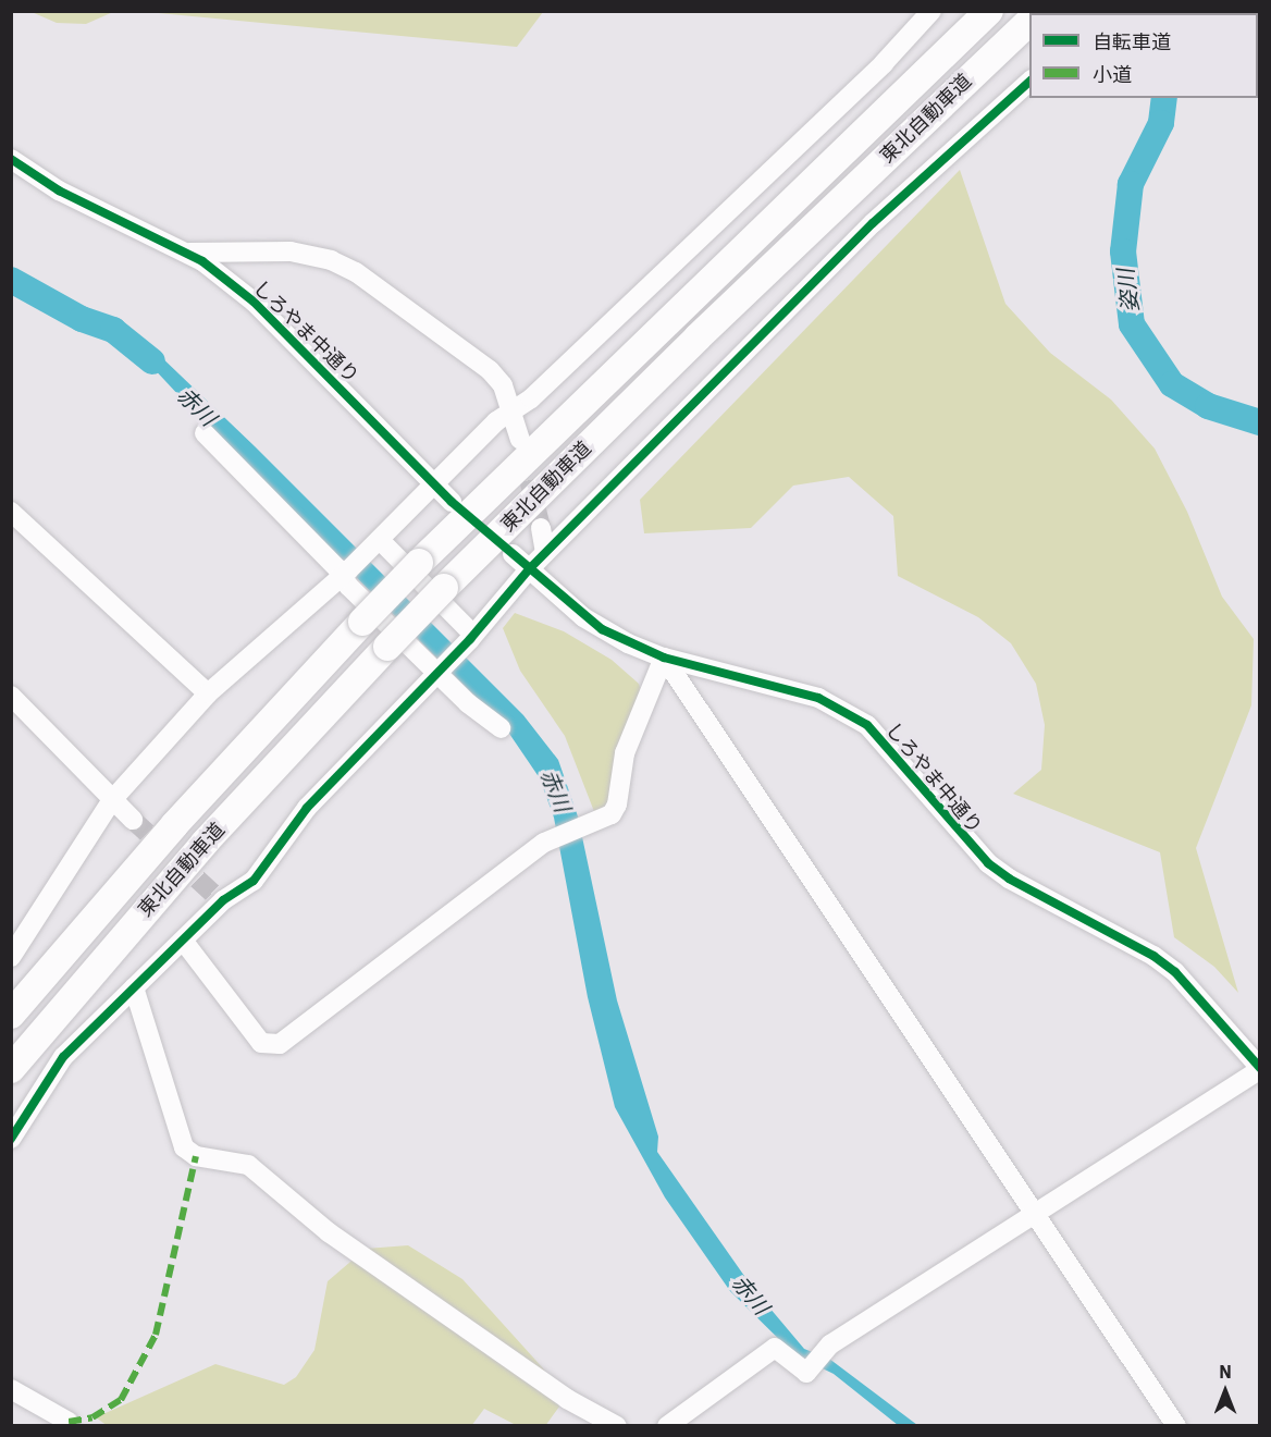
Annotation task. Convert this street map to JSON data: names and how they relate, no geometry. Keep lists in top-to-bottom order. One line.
{"streets":{"highway":["東北自動車道"],"street":["しろやま中通り"]},"water":["姿川","赤川"],"legend":["自転車道","小道"],"north":"top"}
